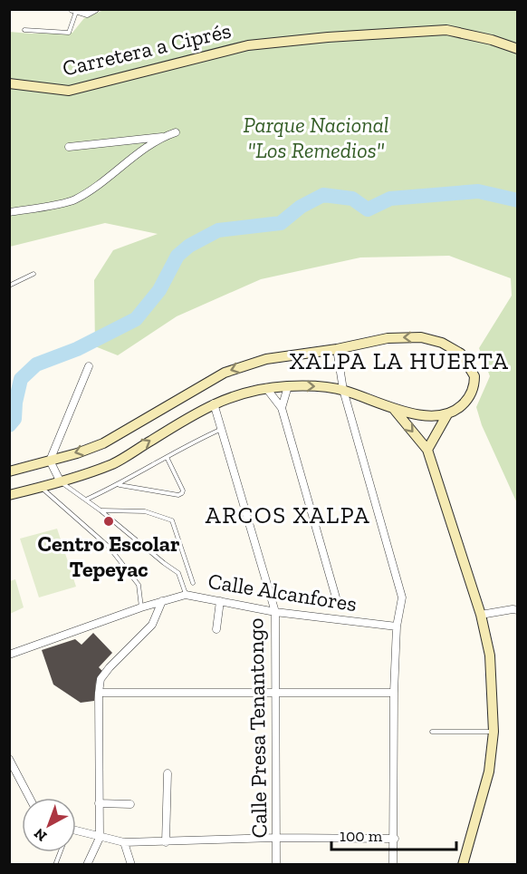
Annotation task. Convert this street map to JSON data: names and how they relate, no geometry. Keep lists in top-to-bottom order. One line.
{"streets":{"main road":["Carretera a Ciprés"],"street":["Calle Alcanfores","Calle Presa Tenantongo"]},"crossings":[["Calle Alcanfores","Calle Presa Tenantongo"]],"districts":["XALPA LA HUERTA","ARCOS XALPA"],"parks":["Parque Nacional \"Los Remedios\""],"places":["Centro Escolar Tepeyac"],"scale_bar":"100 m","north":"bottom left"}
